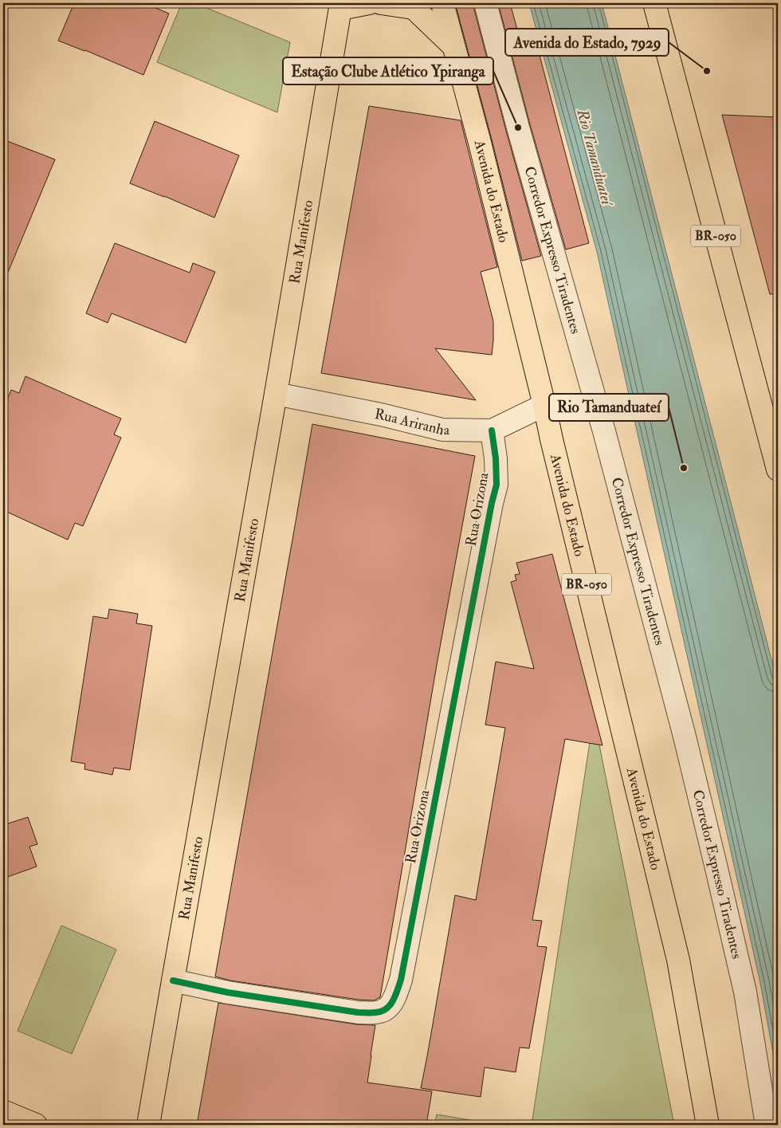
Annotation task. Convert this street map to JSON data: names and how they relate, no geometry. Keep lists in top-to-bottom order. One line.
{"streets":{"main road":["Avenida do Estado","BR-050","Rua Manifesto"],"street":["Corredor Expresso Tiradentes","Rua Ariranha","Rua Orizona"]},"crossings":[["Avenida do Estado","Rua Ariranha"],["Rua Manifesto","Rua Ariranha"],["Rua Manifesto","Rua Orizona"],["Rua Ariranha","Rua Orizona"]],"water":["Rio Tamanduateí"],"places":["Avenida do Estado, 7929","Estação Clube Atlético Ypiranga","Rio Tamanduateí"]}
